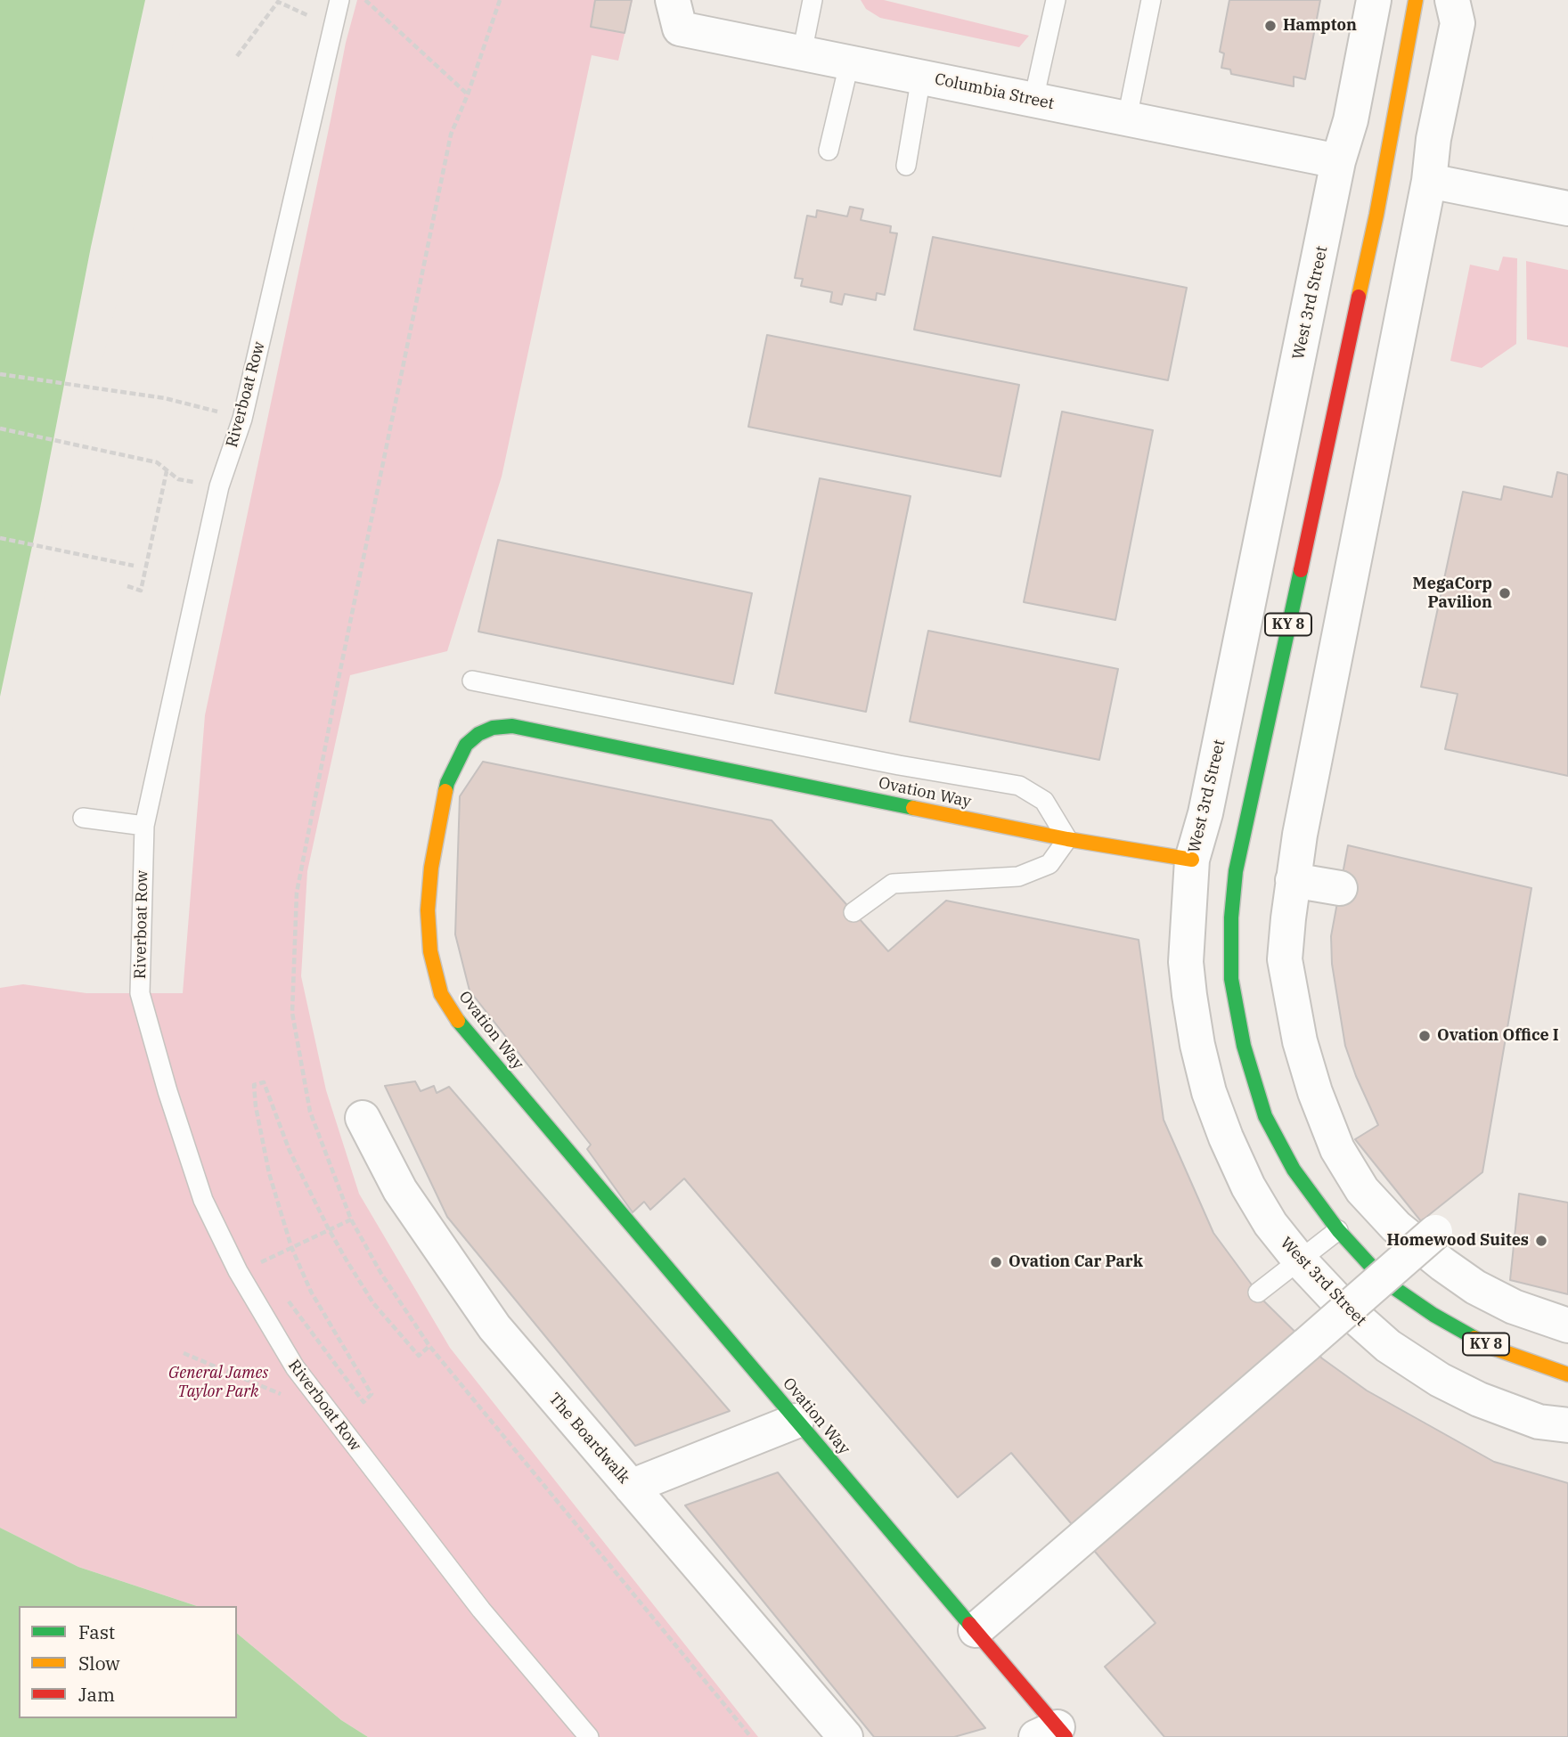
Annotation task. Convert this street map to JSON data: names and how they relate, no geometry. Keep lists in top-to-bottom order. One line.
{"streets":{"street":["Columbia Street","West 3rd Street","KY 8","Ovation Way","The Boardwalk"],"lane":["Riverboat Row"]},"crossings":[["Columbia Street","West 3rd Street"],["West 3rd Street","Ovation Way"]],"parks":["General James Taylor Park"],"places":["Hampton","MegaCorp Pavilion","Ovation Office I","Homewood Suites","Ovation Car Park"],"legend":["Fast","Slow","Jam"]}
